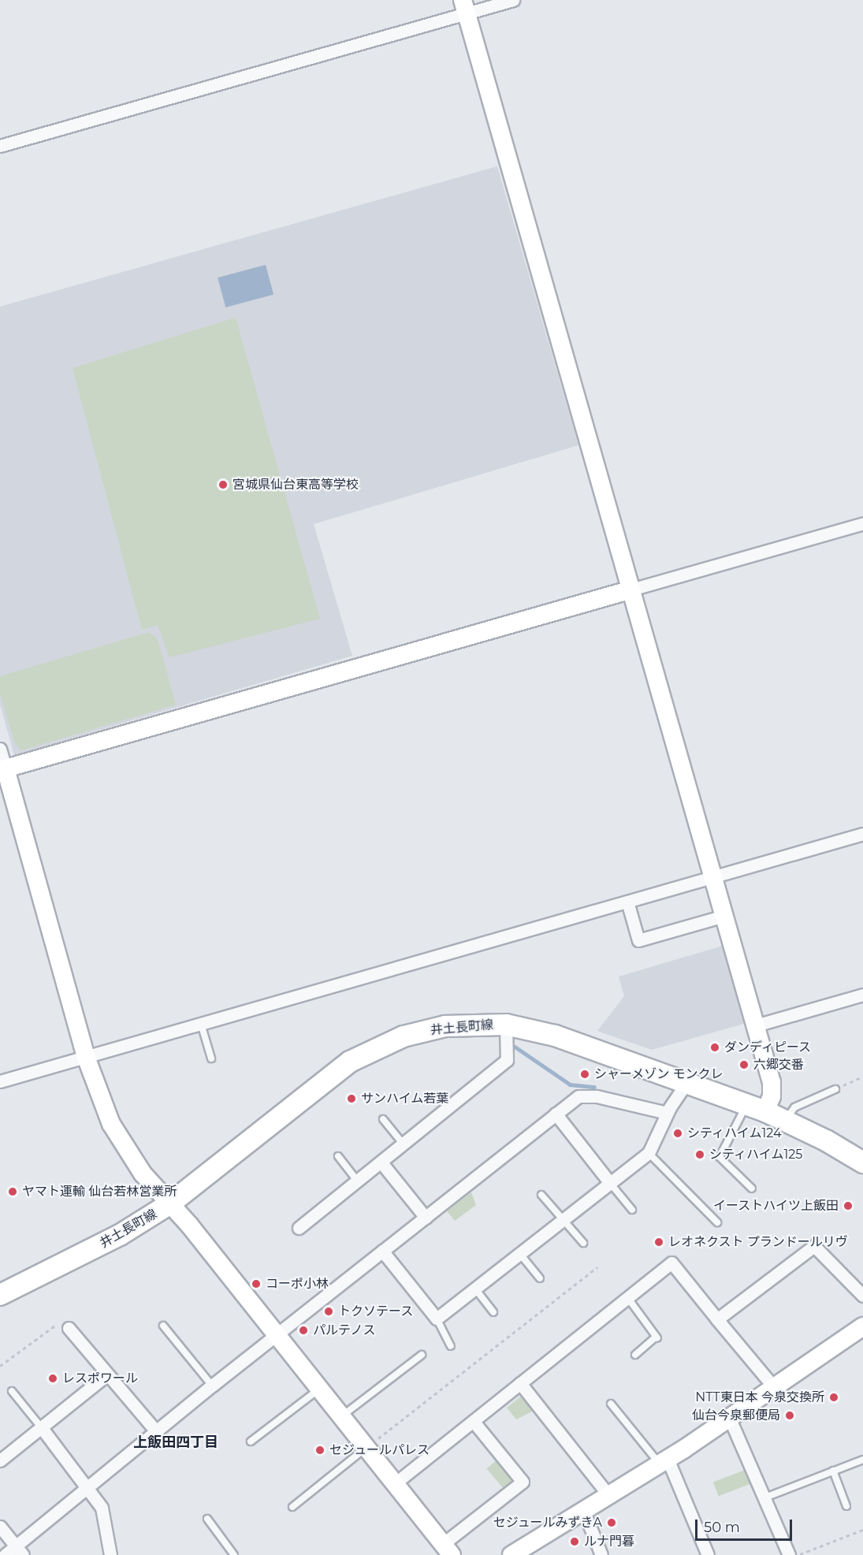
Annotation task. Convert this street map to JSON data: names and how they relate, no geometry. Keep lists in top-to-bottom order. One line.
{"streets":{"main road":["井土長町線"]},"districts":["上飯田四丁目"],"places":["宮城県仙台東高等学校","ダンディピース","六郷交番","シャーメゾン モンクレ","サンハイム若葉","シティハイム124","シティハイム125","ヤマト運輸 仙台若林営業所","イーストハイツ上飯田","レオネクスト プランドールリヴ","コーポ小林","トクソテース","パルテノス","レスポワール","NTT東日本 今泉交換所","仙台今泉郵便局","セジュールパレス","セジュールみずきA","ルナ門暮"],"scale_bar":"50 m"}
